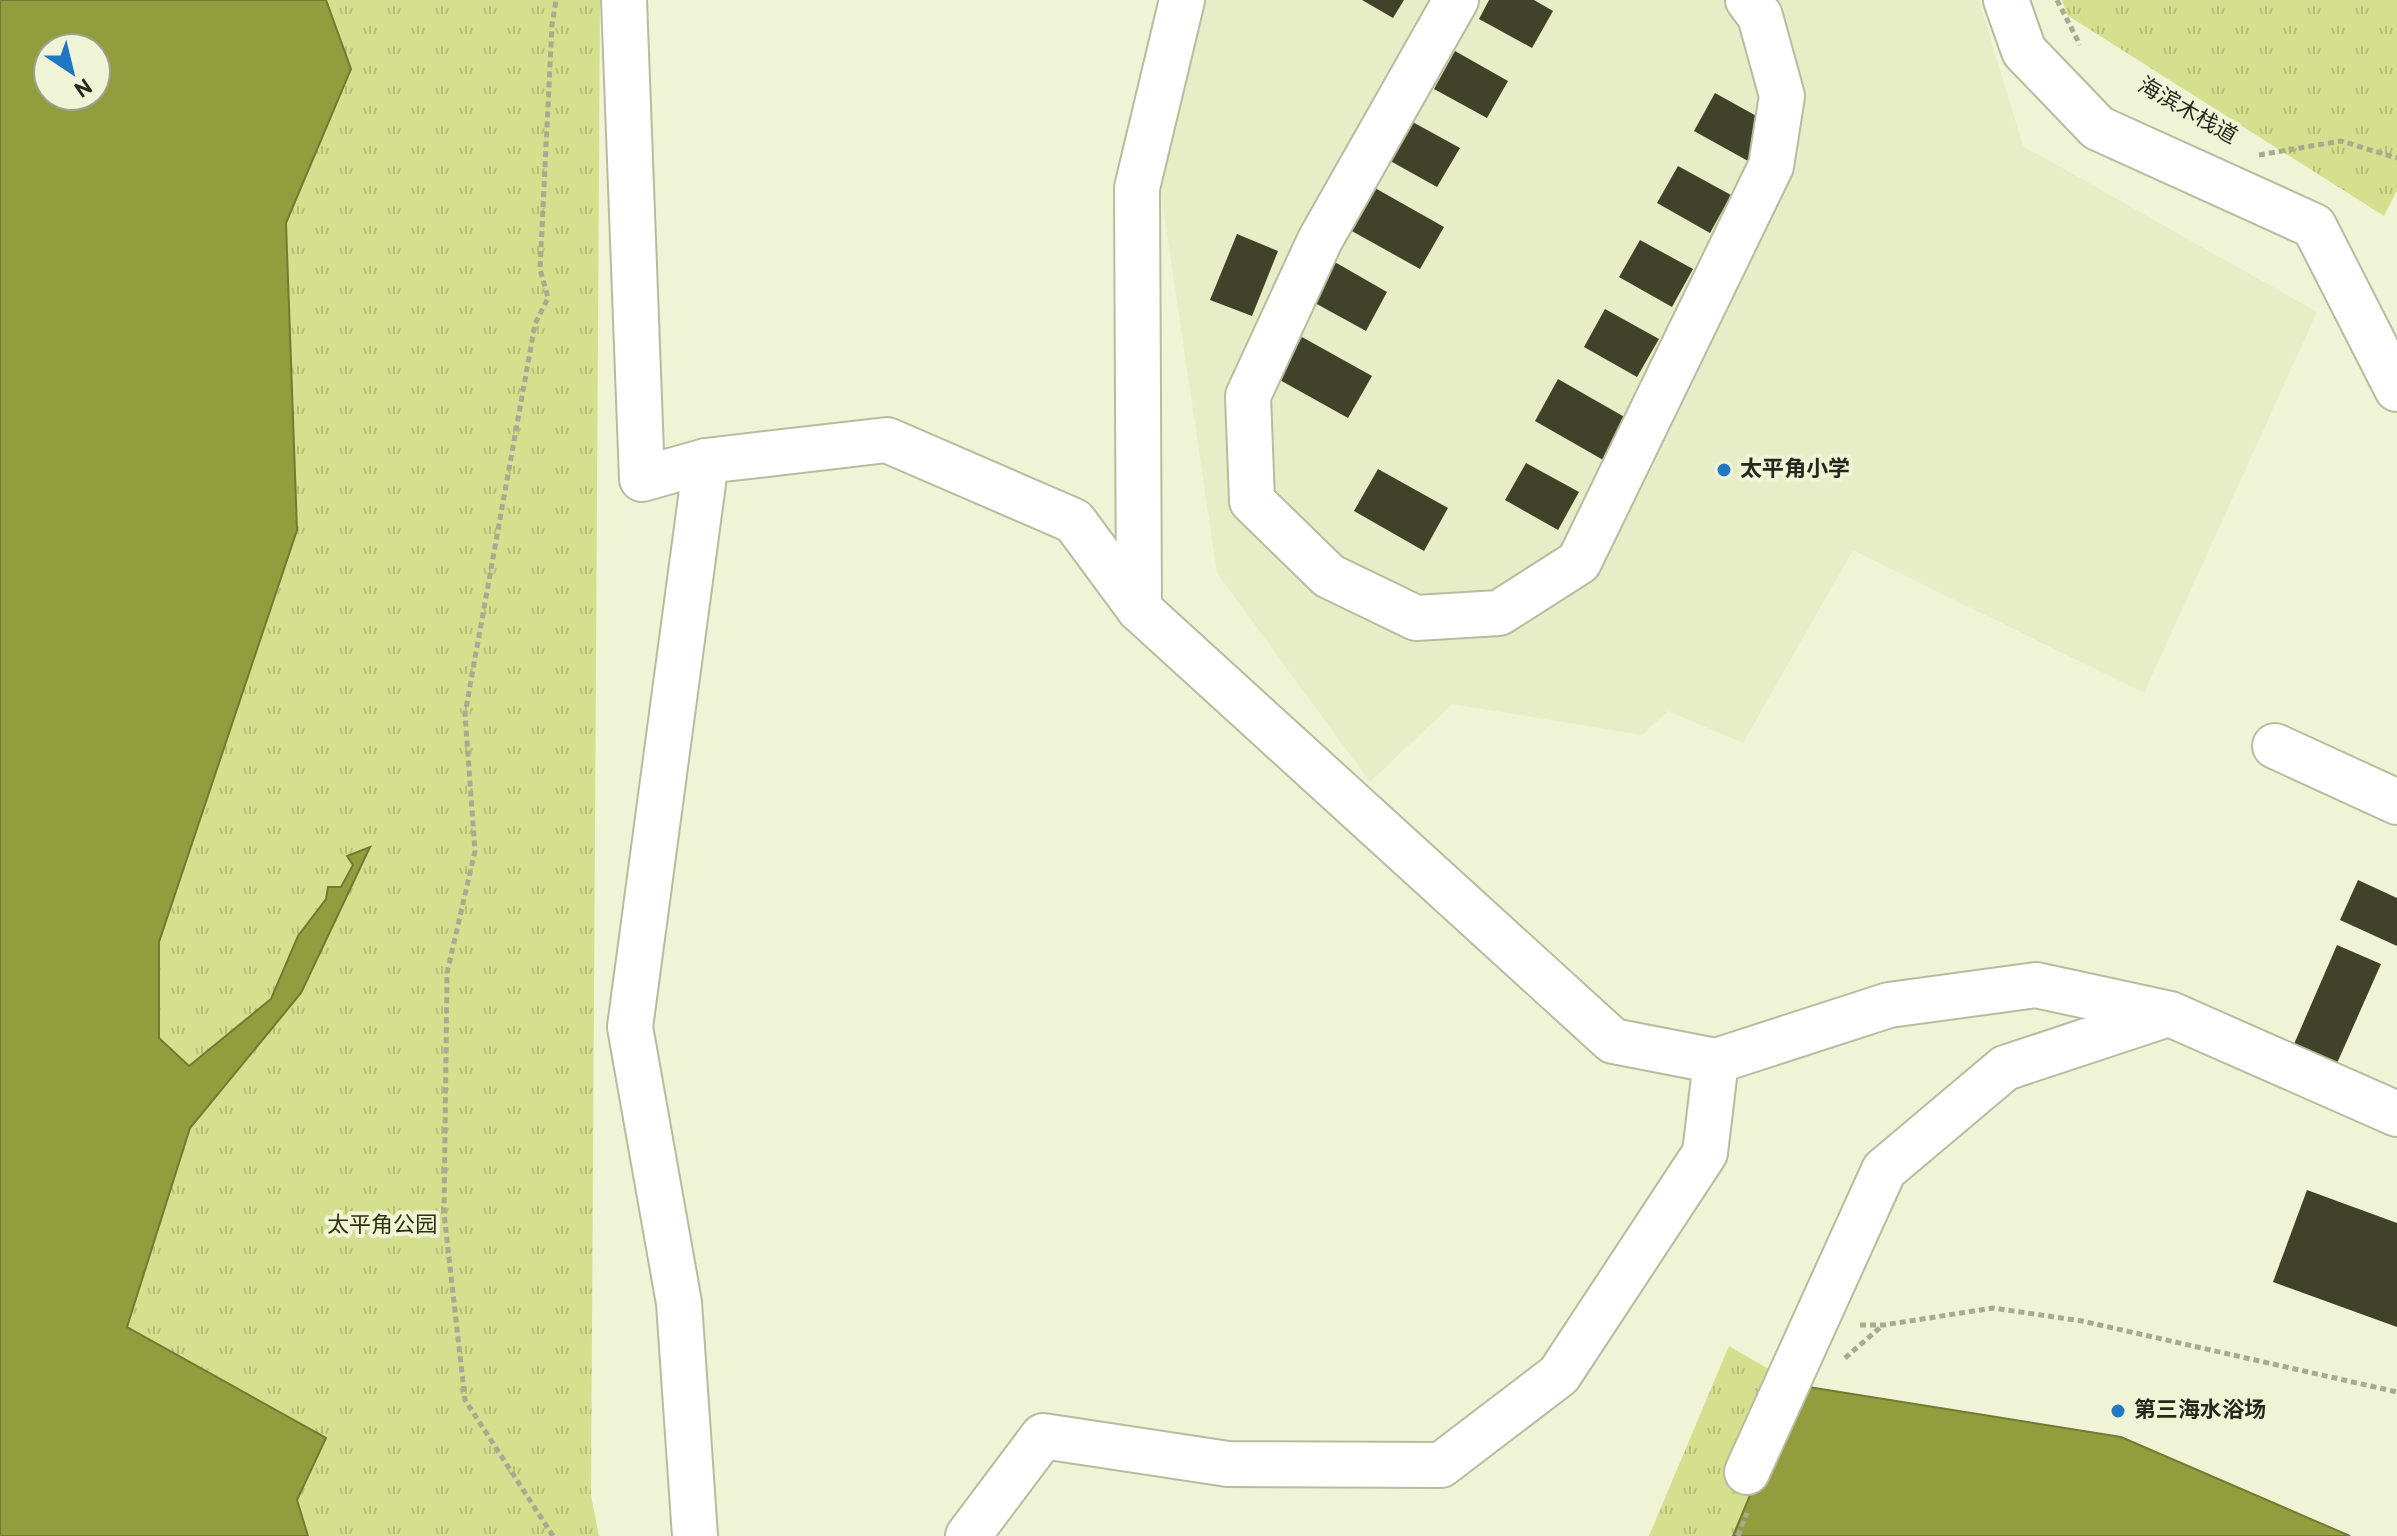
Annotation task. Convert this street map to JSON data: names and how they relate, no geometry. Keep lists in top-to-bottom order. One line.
{"streets":{"path":["海滨木栈道"]},"parks":["太平角公园"],"places":["太平角小学","第三海水浴场"],"north":"bottom right"}
